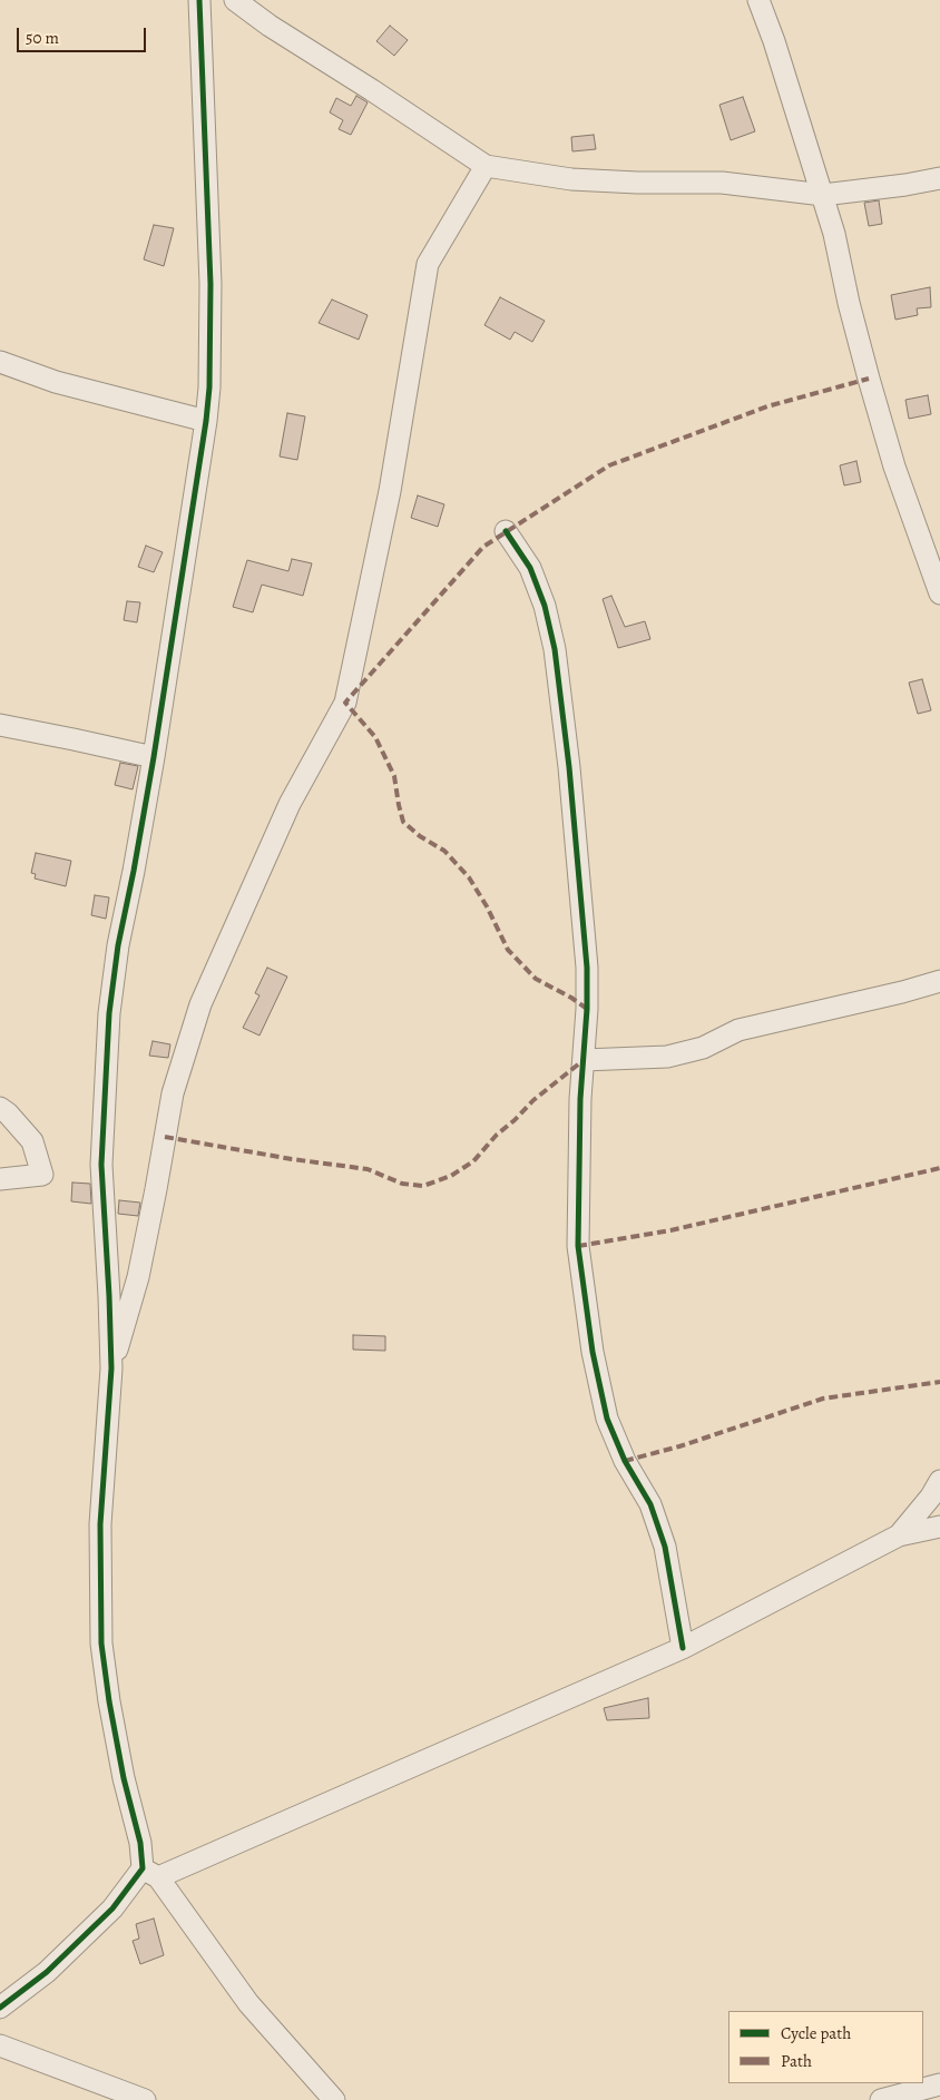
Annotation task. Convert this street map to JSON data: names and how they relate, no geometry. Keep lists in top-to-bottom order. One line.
{"legend":["Cycle path","Path"],"scale_bar":"50 m"}
